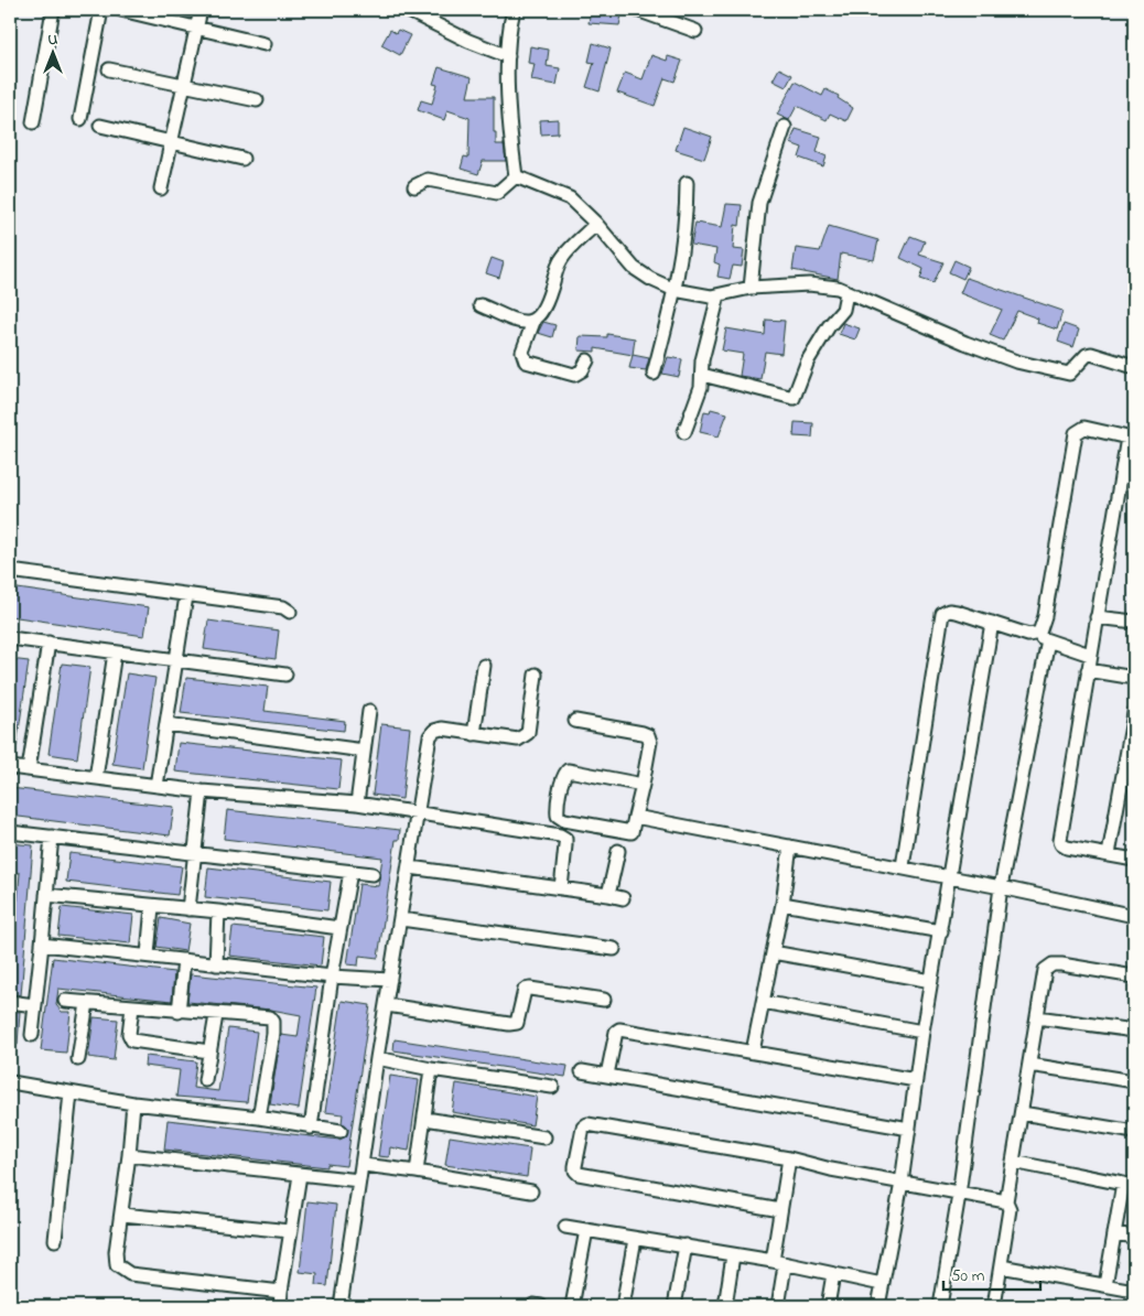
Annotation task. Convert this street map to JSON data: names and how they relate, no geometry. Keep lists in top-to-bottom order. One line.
{"scale_bar":"50 m","north":"top"}
